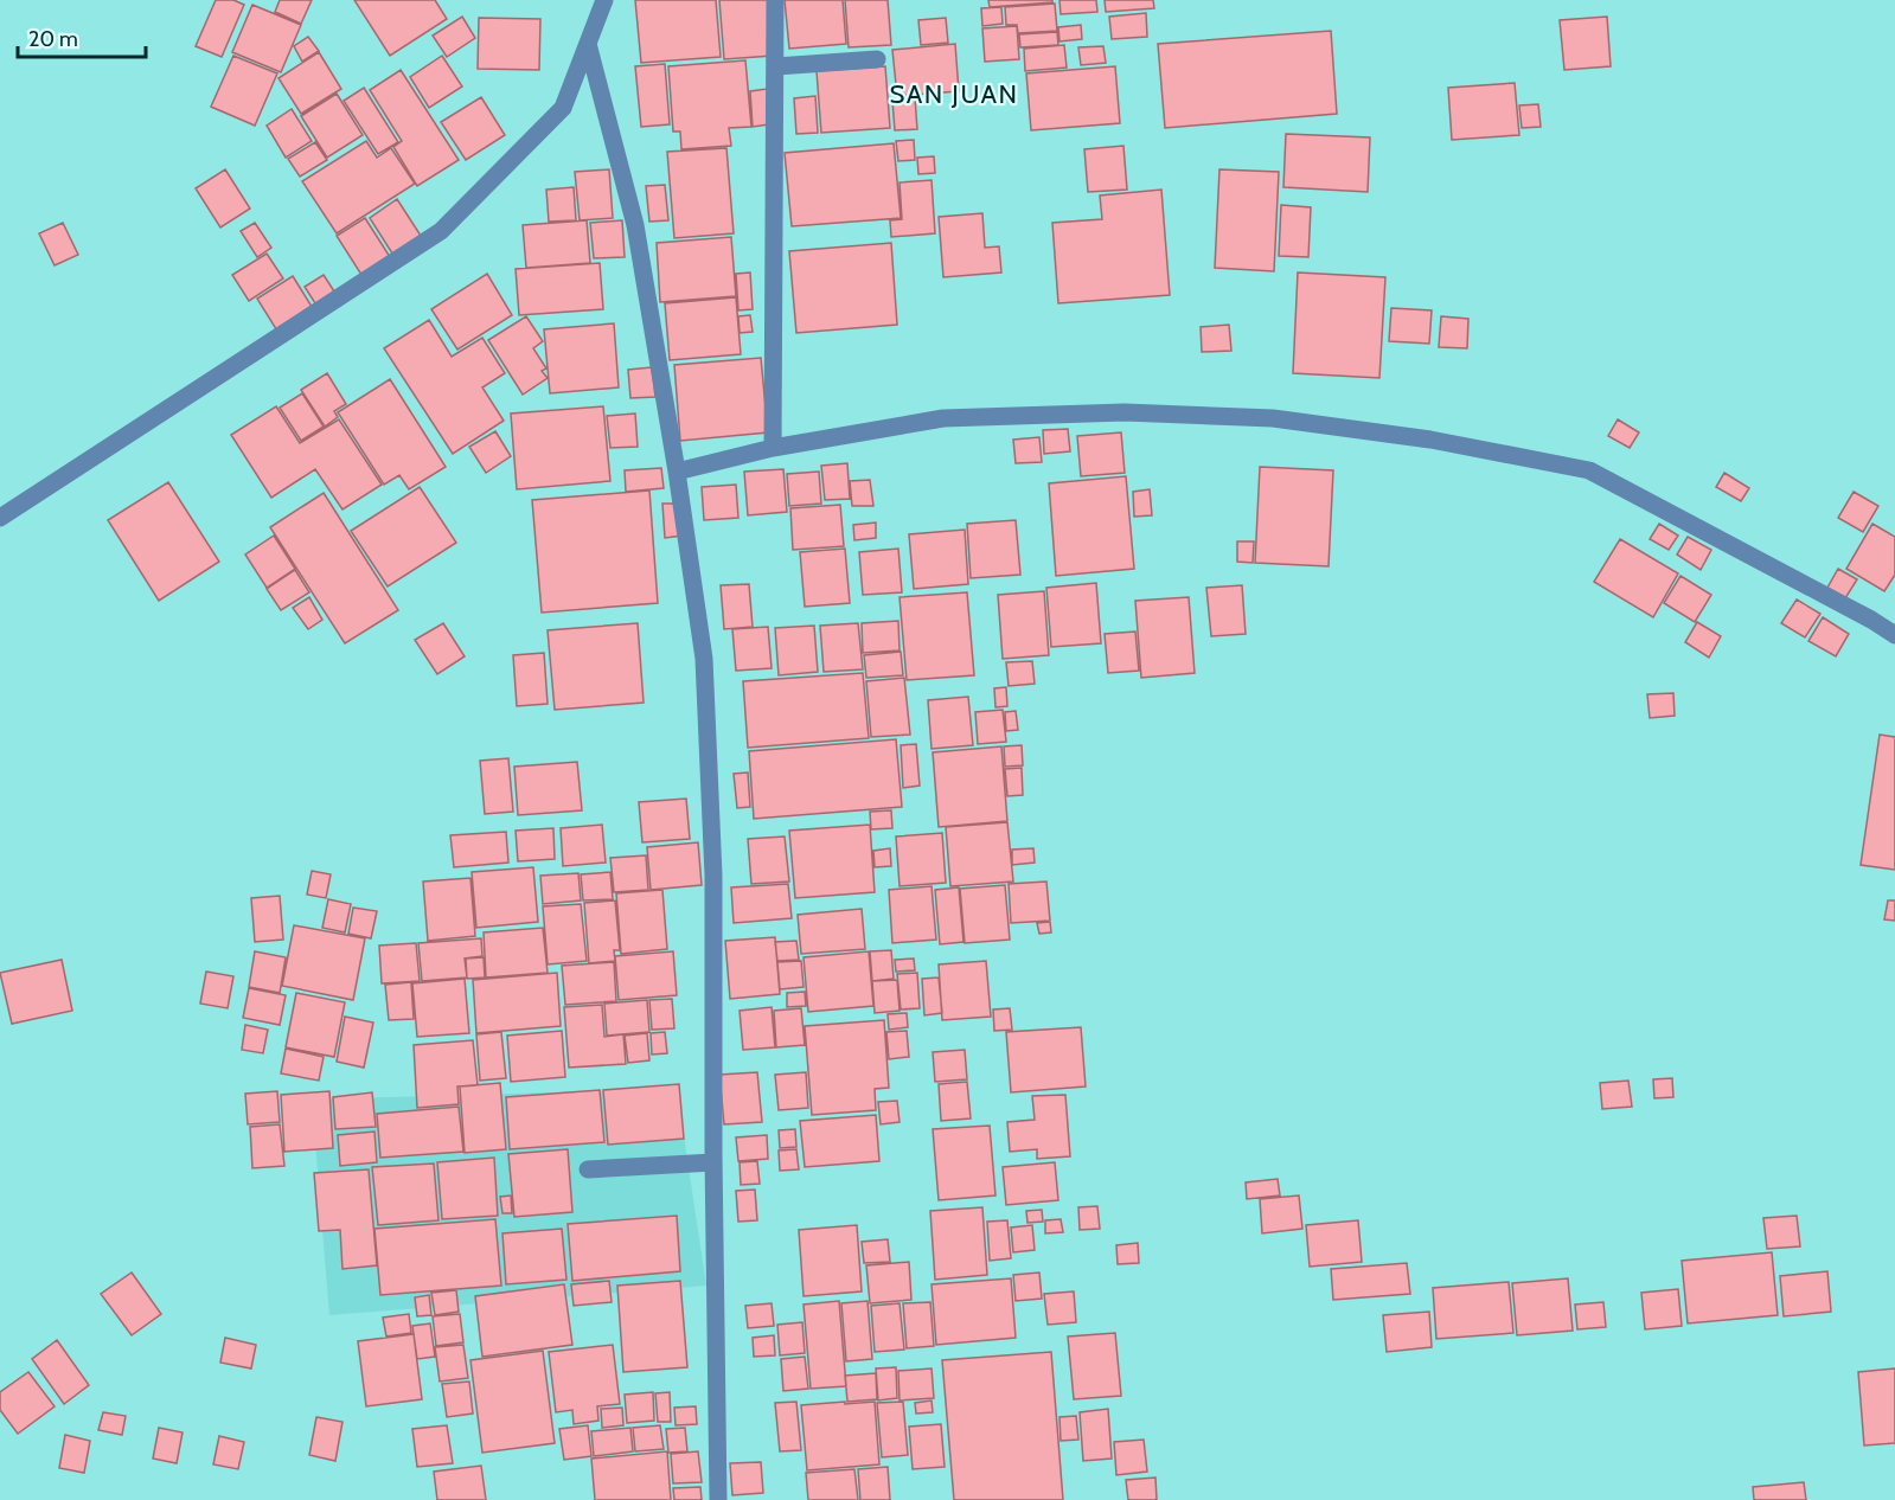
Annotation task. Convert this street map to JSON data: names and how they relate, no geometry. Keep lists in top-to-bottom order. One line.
{"districts":["SAN JUAN"],"scale_bar":"20 m"}
